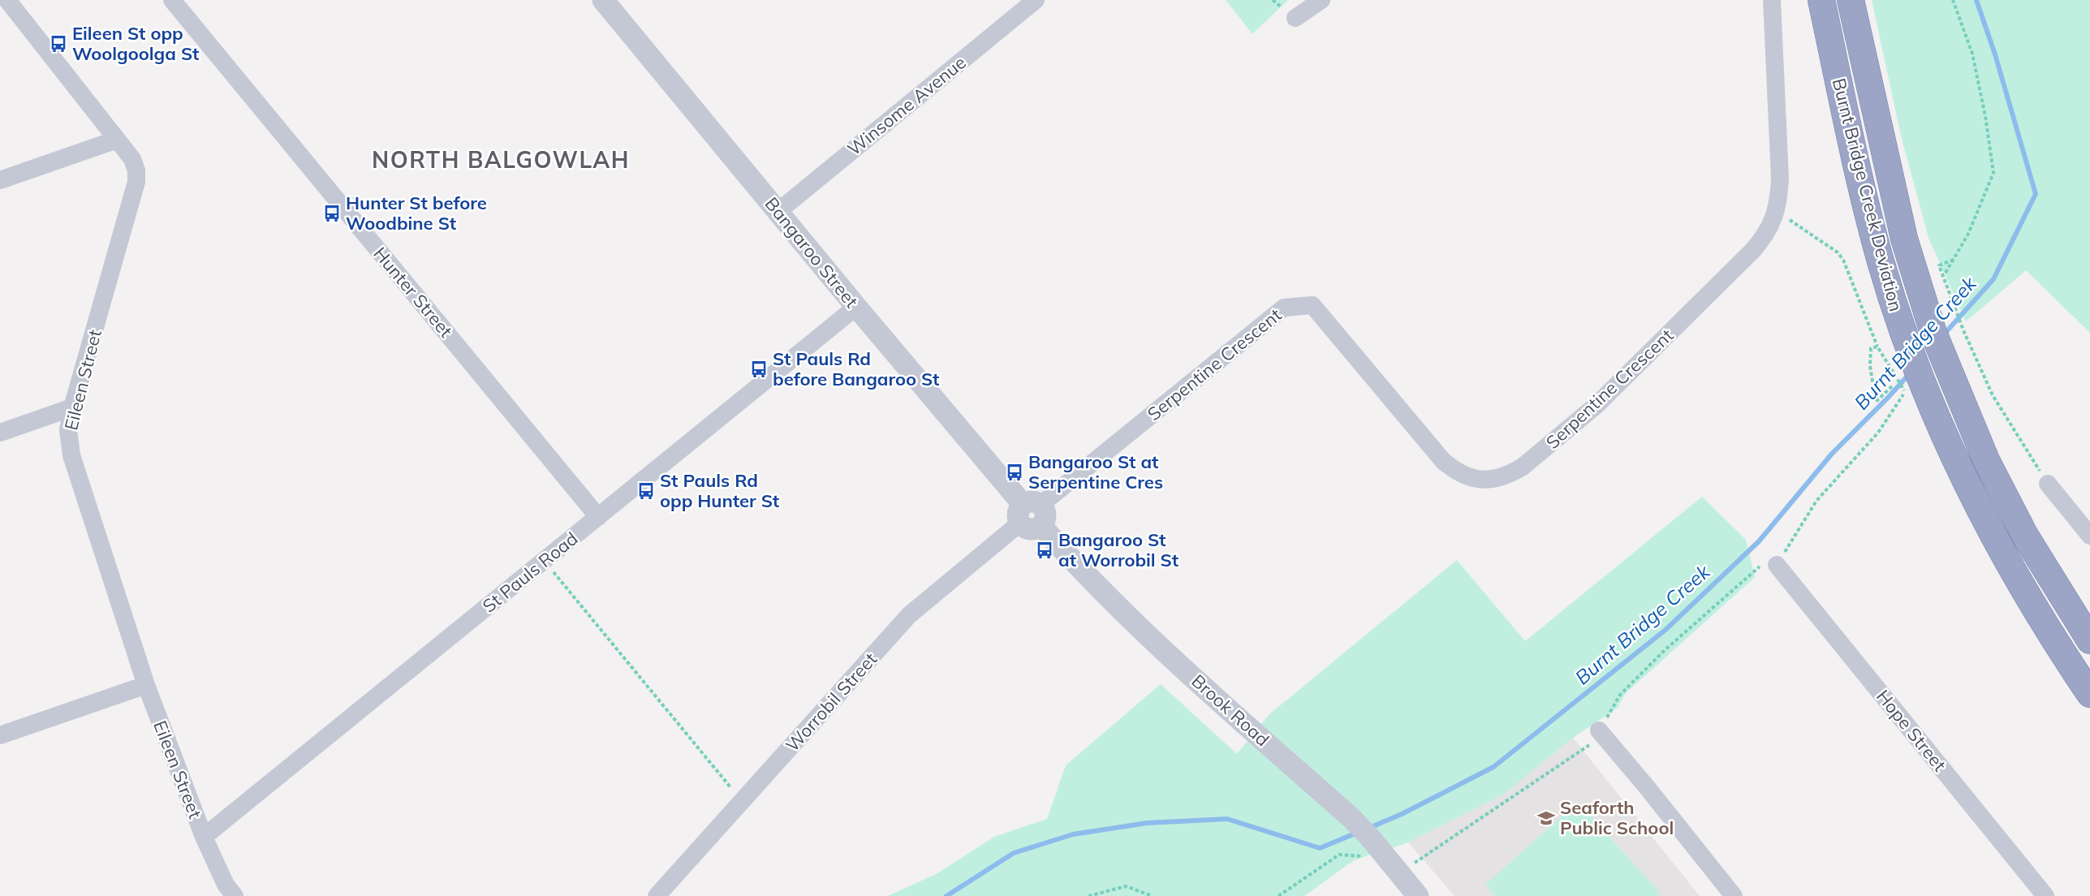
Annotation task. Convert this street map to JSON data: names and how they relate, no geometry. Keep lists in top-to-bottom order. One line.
{"streets":{"highway":["Burnt Bridge Creek Deviation"],"street":["Winsome Avenue","Bangaroo Street","Hunter Street","Serpentine Crescent","Eileen Street","St Pauls Road","Worrobil Street","Brook Road","Hope Street"]},"crossings":[["Winsome Avenue","Bangaroo Street"],["Bangaroo Street","Serpentine Crescent"],["Bangaroo Street","St Pauls Road"],["Bangaroo Street","Worrobil Street"],["Bangaroo Street","Brook Road"],["Hunter Street","St Pauls Road"],["Serpentine Crescent","Worrobil Street"],["Serpentine Crescent","Brook Road"],["Eileen Street","St Pauls Road"],["Worrobil Street","Brook Road"]],"districts":["NORTH BALGOWLAH"],"water":["Burnt Bridge Creek"],"places":{"bus stop":["Eileen St opp Woolgoolga St","Hunter St before Woodbine St","St Pauls Rd before Bangaroo St","Bangaroo St at Serpentine Cres","St Pauls Rd opp Hunter St","Bangaroo St at Worrobil St"],"school or university":["Seaforth Public School"]}}
